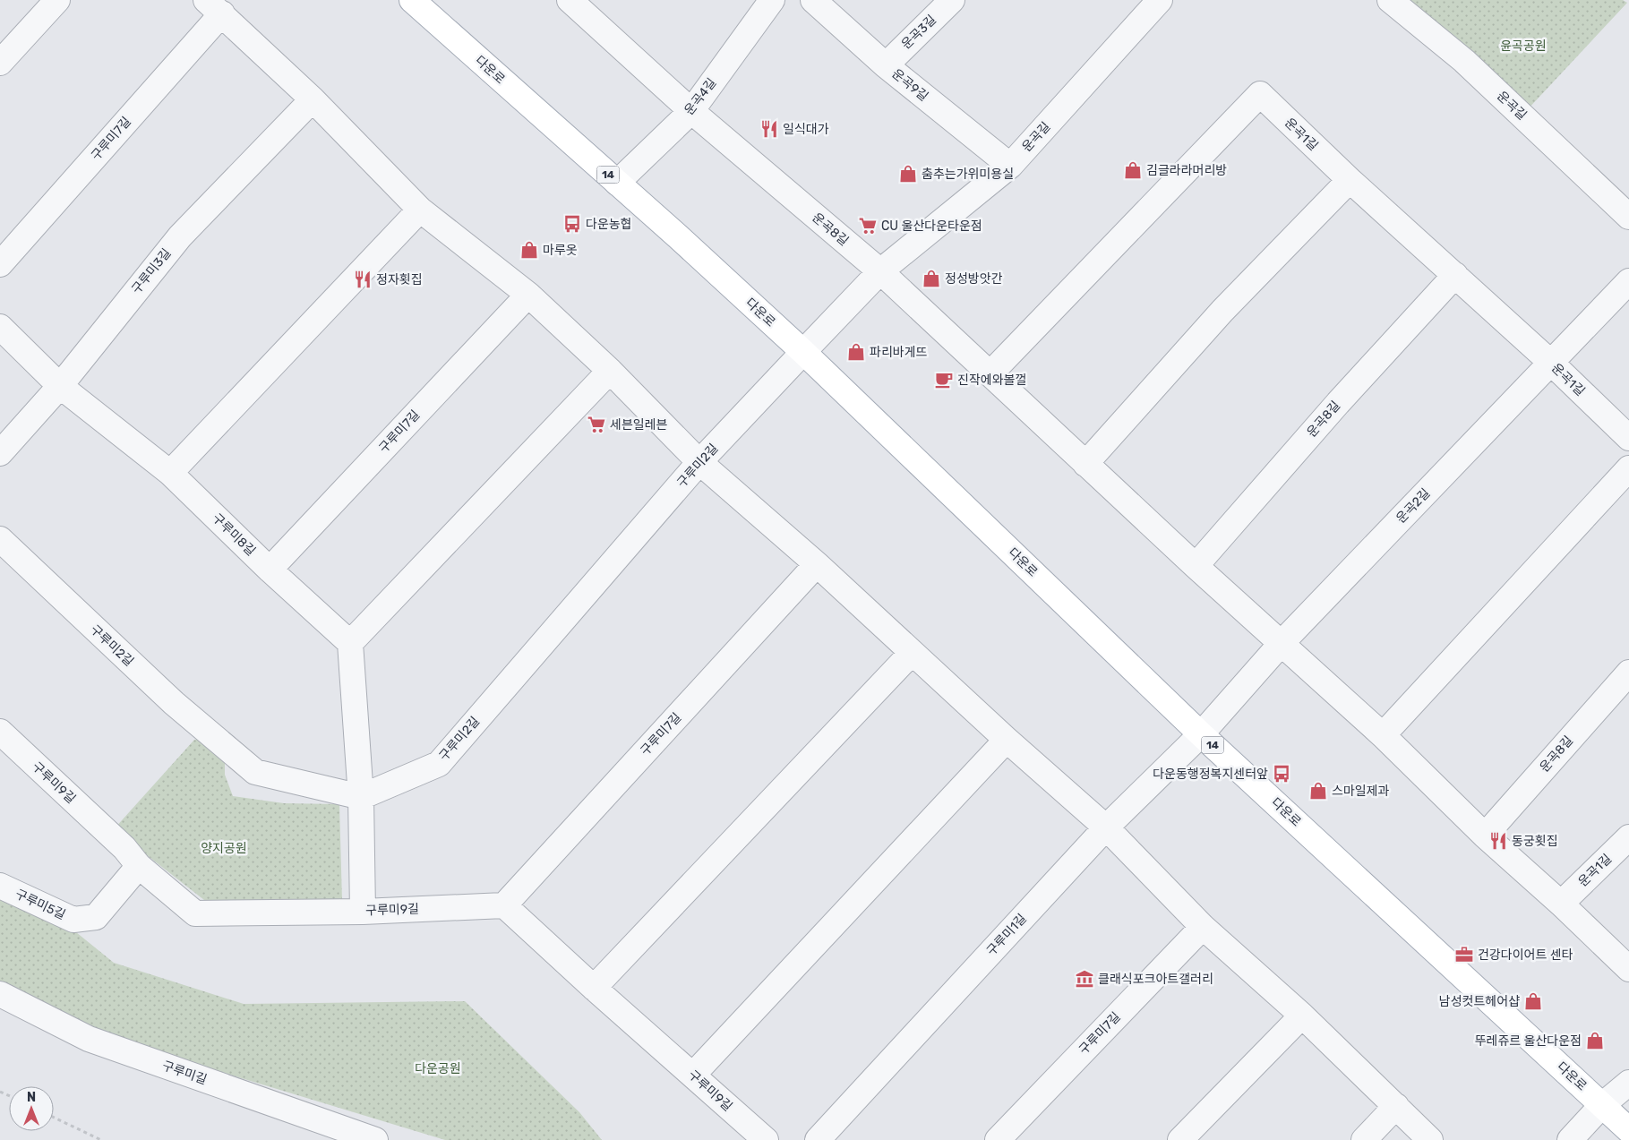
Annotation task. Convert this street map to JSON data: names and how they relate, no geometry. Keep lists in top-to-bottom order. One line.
{"streets":{"main road":["다운로","14"],"street":["운곡3길","운곡9길","운곡4길","운곡길","운곡1길","구루미7길","운곡8길","구루미3길","구루미2길","운곡2길","구루미8길","구루미9길","구루미5길","구루미1길","구루미길"]},"crossings":[["운곡3길","운곡9길"],["다운로","운곡4길"],["다운로","운곡길"],["다운로","구루미2길"],["다운로","운곡2길"],["다운로","구루미1길"],["운곡9길","운곡길"],["운곡4길","운곡8길"],["운곡길","운곡8길"],["운곡길","구루미2길"],["운곡1길","운곡8길"],["운곡1길","운곡2길"],["구루미7길","구루미3길"],["구루미7길","구루미2길"],["구루미7길","구루미8길"],["구루미7길","구루미9길"],["구루미7길","구루미1길"],["운곡8길","운곡2길"],["구루미3길","구루미8길"],["운곡2길","구루미1길"],["구루미9길","구루미5길"]],"parks":["윤곡공원","양지공원","다운공원"],"places":{"restaurant":["일식대가","정자횟집","동궁횟집"],"shop":["김글라라머리방","춤추는가위미용실","마루옷","정성방앗간","파리바게뜨","스마일제과","남성컷트헤어샵","뚜레쥬르 울산다운점"],"bus stop":["다운농협","다운동행정복지센터앞"],"supermarket":["CU 울산다운타운점","세븐일레븐"],"cafe":["진작에와볼껄"],"office":["건강다이어트 센타"],"museum":["클래식포크아트갤러리"]},"north":"top"}
